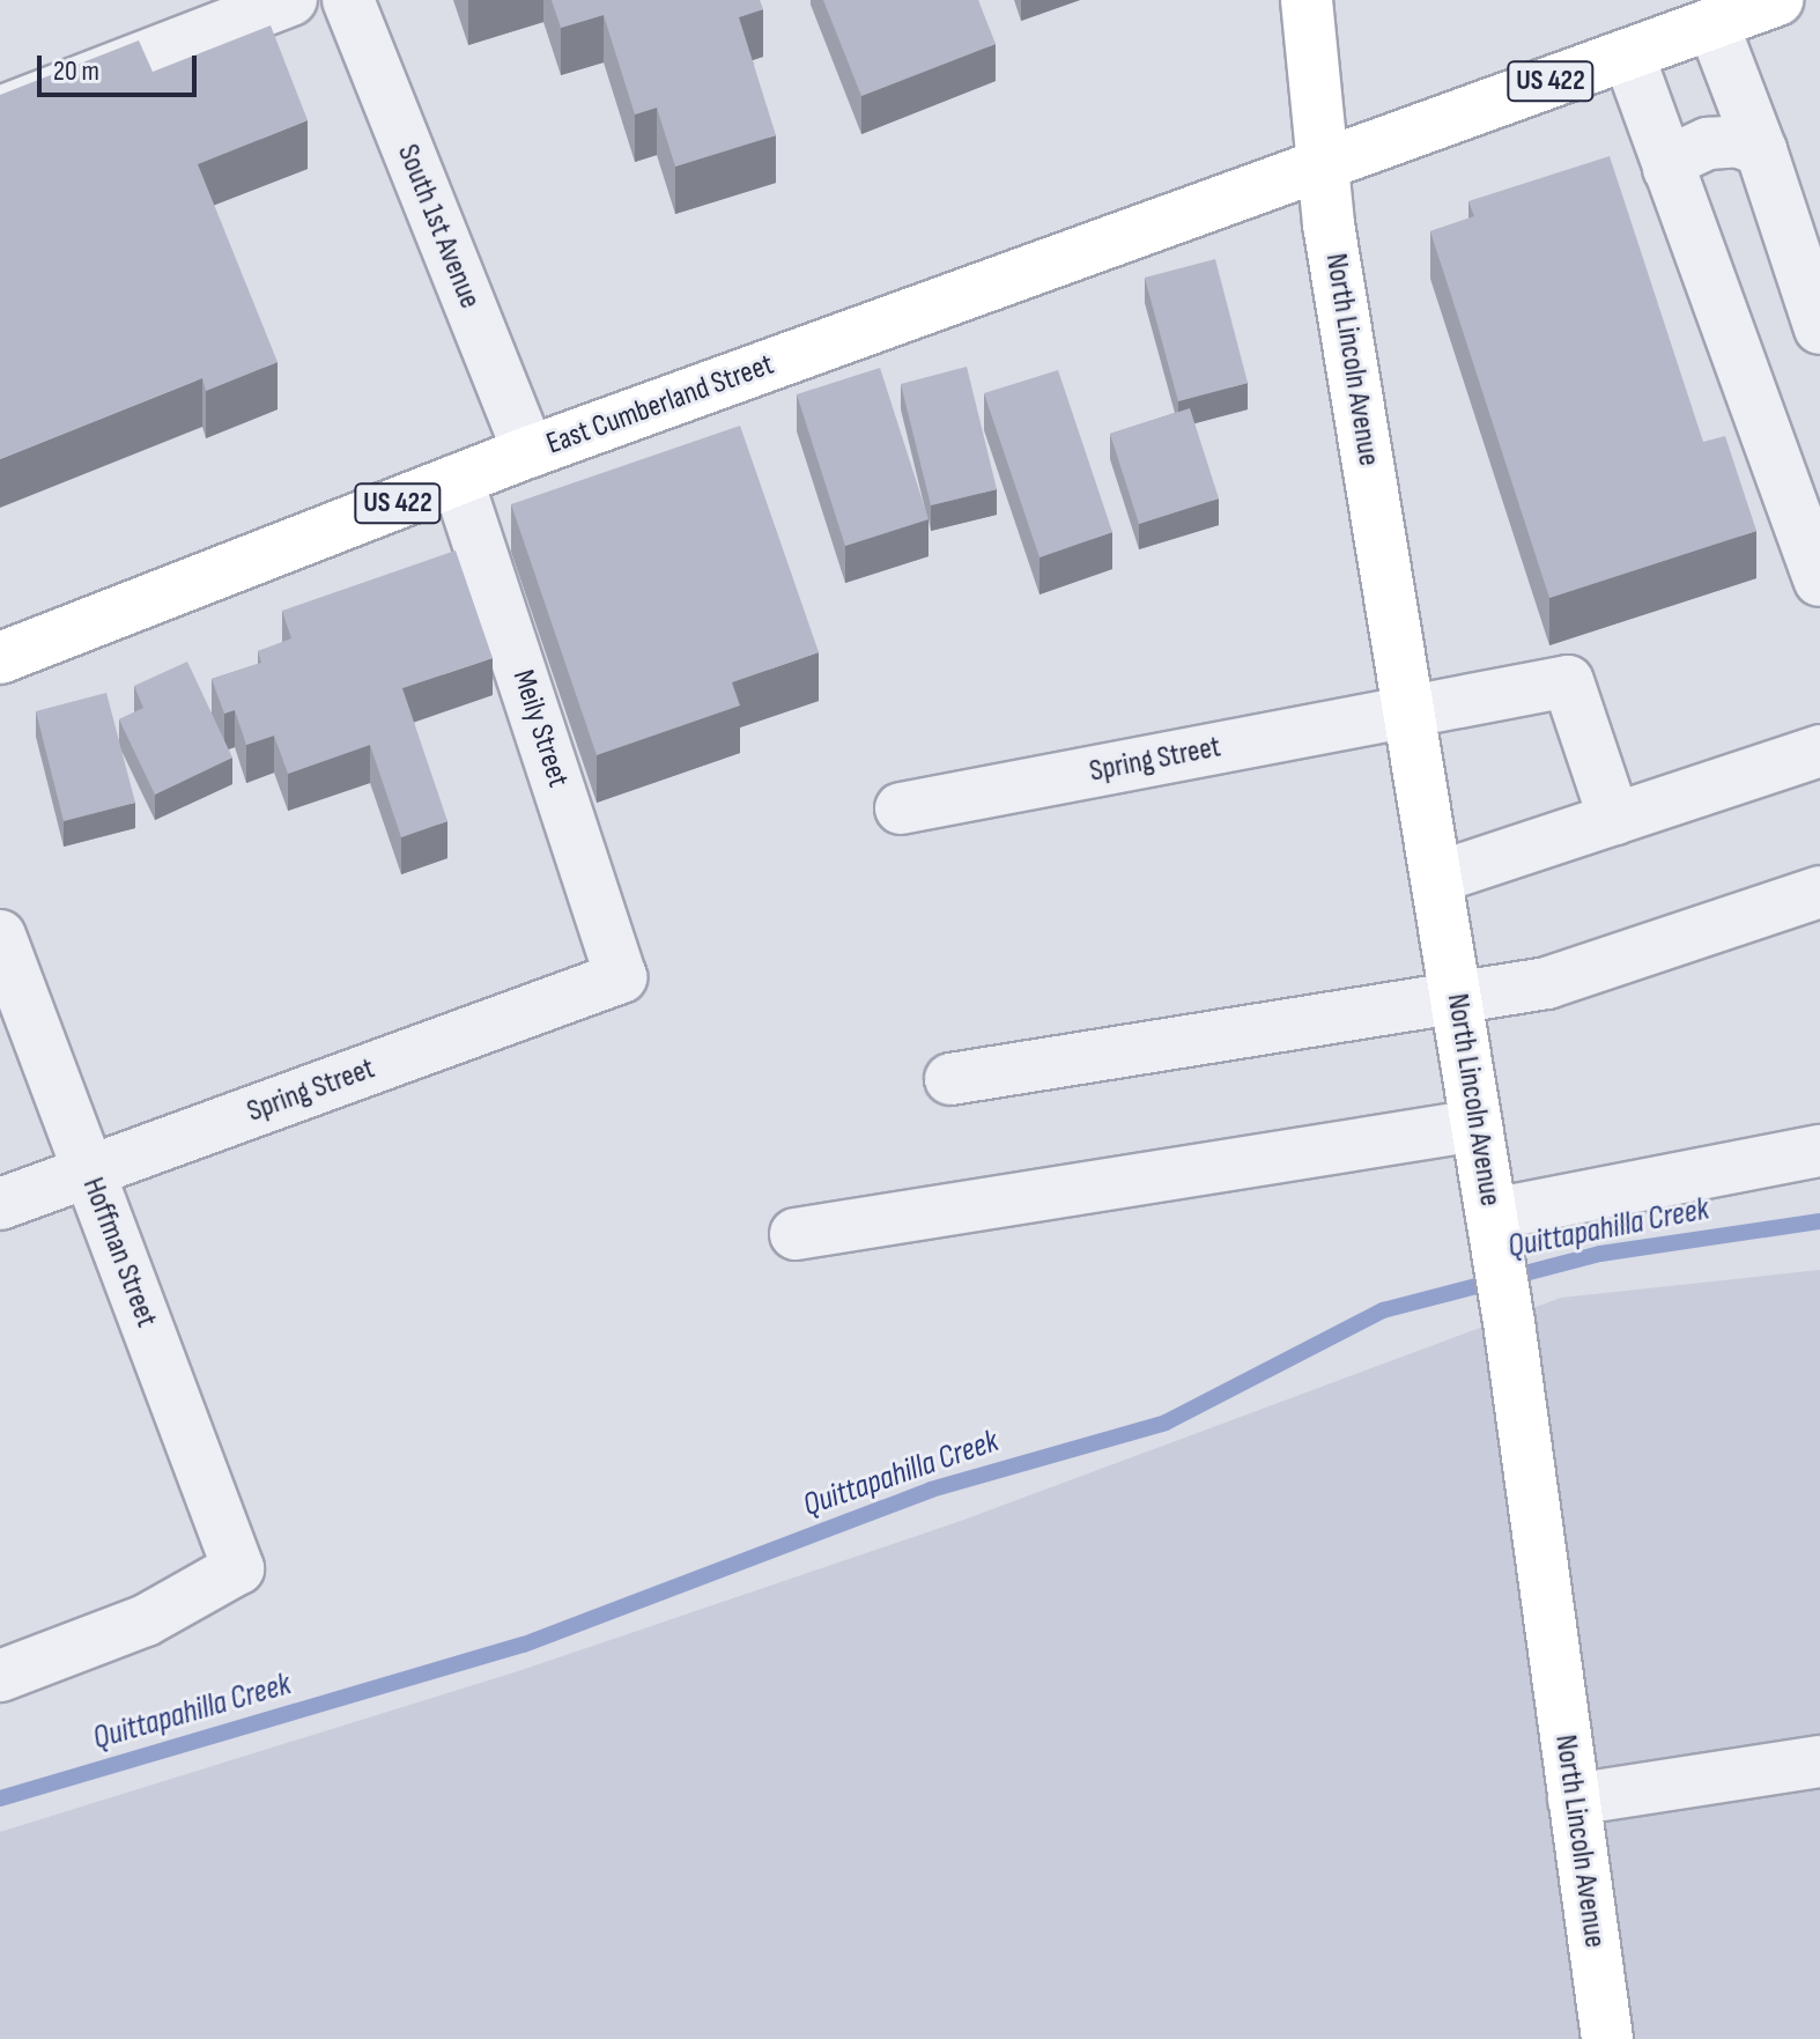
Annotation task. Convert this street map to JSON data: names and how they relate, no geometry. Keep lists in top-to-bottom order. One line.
{"streets":{"main road":["US 422","North Lincoln Avenue","East Cumberland Street"],"street":["South 1st Avenue","Meily Street","Spring Street","Hoffman Street"]},"crossings":[["US 422","North Lincoln Avenue"],["US 422","East Cumberland Street"],["South 1st Avenue","East Cumberland Street"],["North Lincoln Avenue","East Cumberland Street"],["North Lincoln Avenue","Spring Street"],["East Cumberland Street","Meily Street"],["Meily Street","Spring Street"],["Spring Street","Hoffman Street"]],"water":["Quittapahilla Creek"],"scale_bar":"20 m"}
